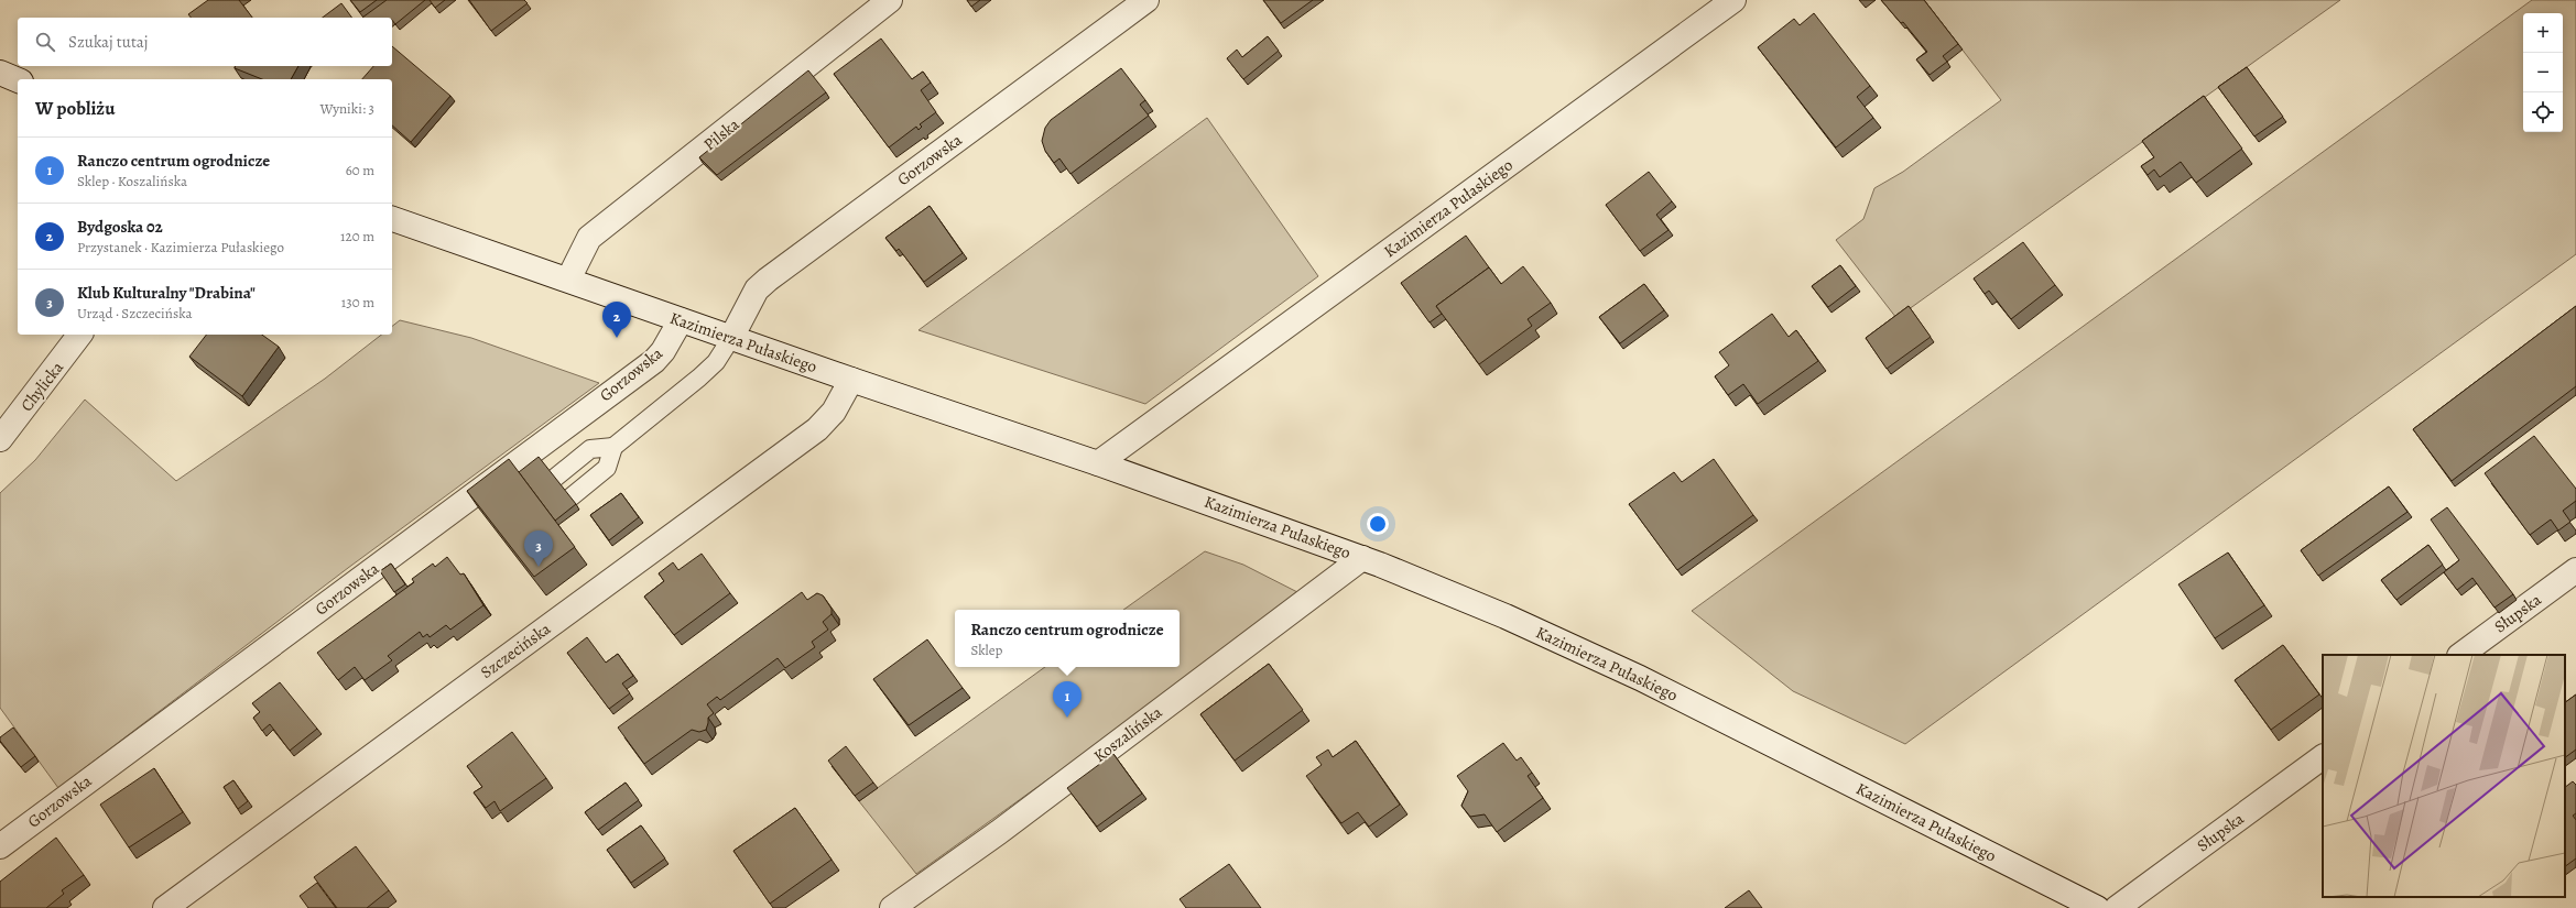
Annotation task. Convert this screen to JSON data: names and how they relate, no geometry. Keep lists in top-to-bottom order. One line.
{"streets":{"street":["Pilska","Gorzowska","Kazimierza Pułaskiego","Chylicka","Słupska","Szczecińska","Koszalińska"]},"crossings":[["Pilska","Kazimierza Pułaskiego"],["Gorzowska","Kazimierza Pułaskiego"],["Kazimierza Pułaskiego","Szczecińska"],["Kazimierza Pułaskiego","Koszalińska"]],"page":{"map_buttons":["+","−"],"search":"Szukaj tutaj","heading":["W pobliżu","Wyniki: 3"],"list":[{"mark":"1","name":"Ranczo centrum ogrodnicze","note":"Sklep · Koszalińska","value":"60 m"},{"mark":"2","name":"Bydgoska 02","note":"Przystanek · Kazimierza Pułaskiego","value":"120 m"},{"mark":"3","name":"Klub Kulturalny \"Drabina\"","note":"Urząd · Szczecińska","value":"130 m"}],"pins":["2","3","1"],"popup":["Ranczo centrum ogrodnicze","Sklep"]}}
